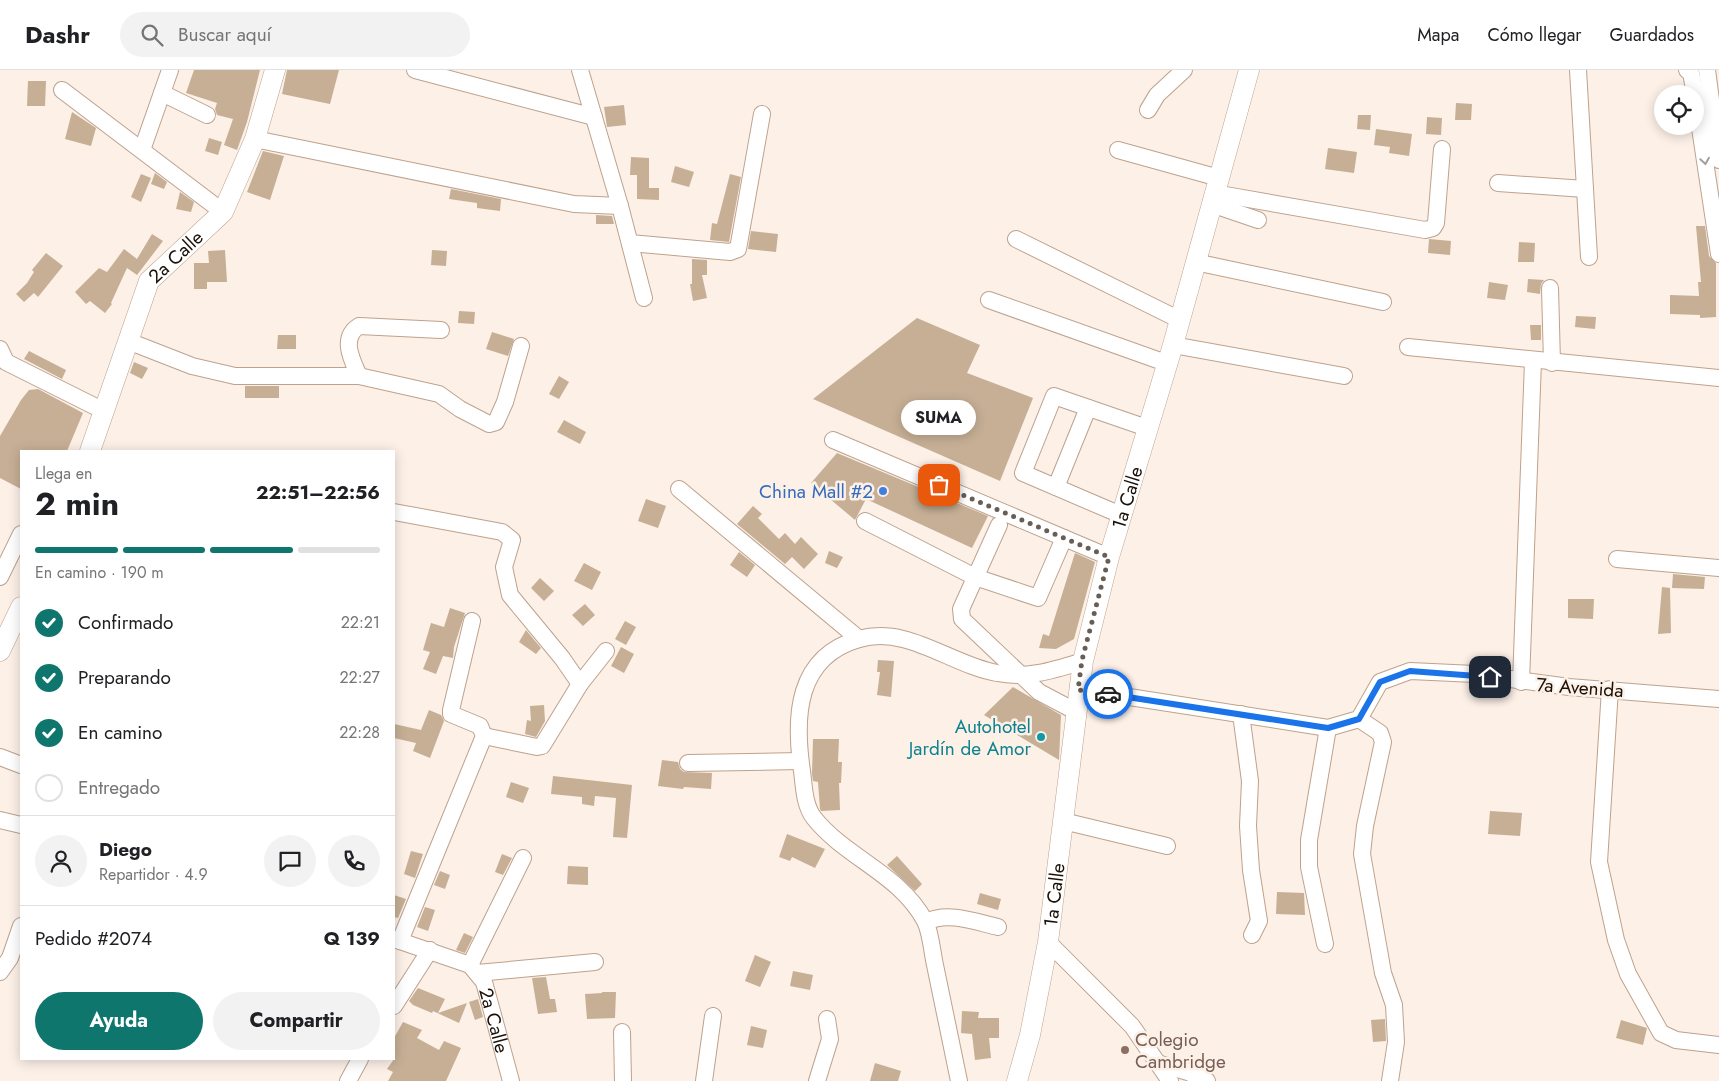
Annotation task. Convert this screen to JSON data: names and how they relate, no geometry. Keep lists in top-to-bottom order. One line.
{"streets":{"main road":["2a Calle","1a Calle"],"street":["7a Avenida"]},"places":["SUMA","China Mall #2","Autohotel Jardín de Amor","Colegio Cambridge"],"page":{"header":"Dashr","search":"Buscar aquí","nav":["Mapa","Cómo llegar","Guardados"],"bubble":"SUMA","heading":["2 min","Llega en","22:51–22:56"],"panel":["Diego","Repartidor · 4.9","Pedido #2074","Q 139"],"bar":"En camino · 190 m","list":[["Confirmado","22:21"],["Preparando","22:27"],["En camino","22:28"],"Entregado"],"buttons":["Ayuda","Compartir"]}}
